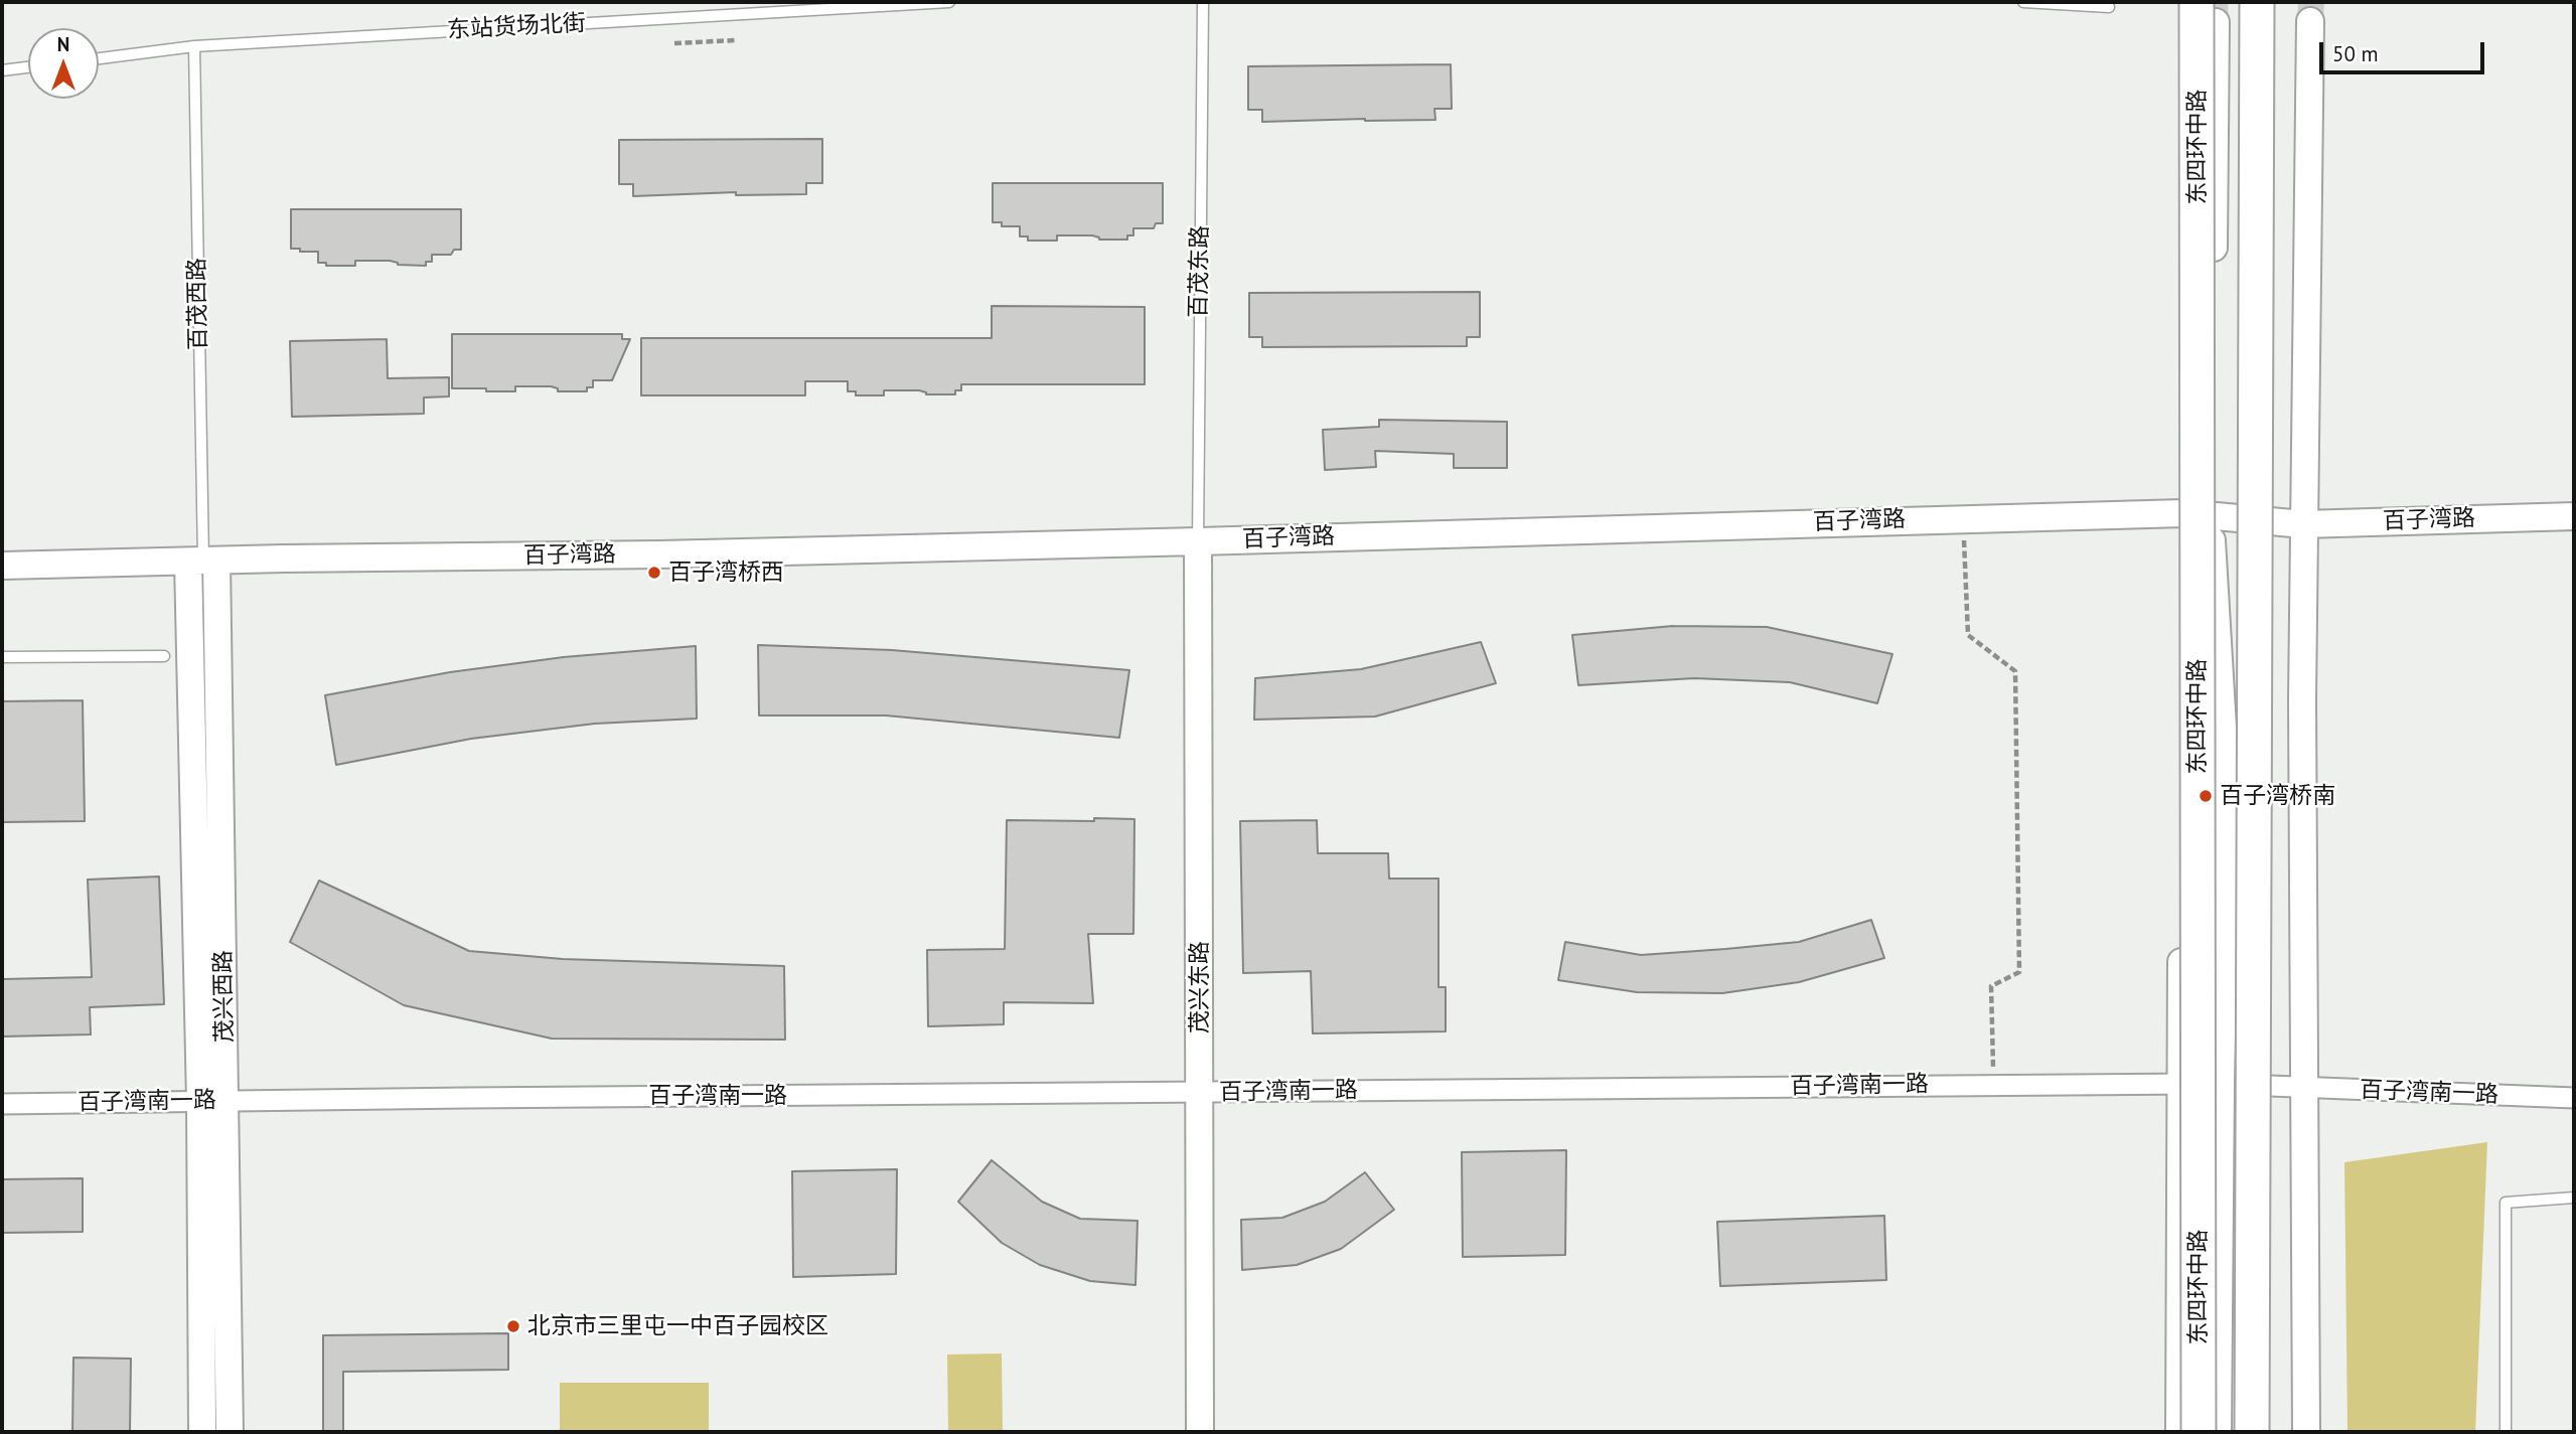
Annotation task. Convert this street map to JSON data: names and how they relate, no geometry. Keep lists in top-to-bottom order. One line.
{"streets":{"highway":["东四环中路"],"main road":["百子湾路","茂兴东路","茂兴西路"],"street":["百子湾南一路"],"lane":["东站货场北街","百茂东路","百茂西路"]},"crossings":[["东站货场北街","百茂西路"],["东四环中路","百子湾路"],["东四环中路","百子湾南一路"],["百茂东路","百子湾路"],["百茂东路","茂兴东路"],["百茂西路","百子湾路"],["百茂西路","茂兴西路"],["百子湾路","茂兴东路"],["百子湾路","茂兴西路"],["茂兴东路","百子湾南一路"],["茂兴西路","百子湾南一路"]],"places":["百子湾桥西","百子湾桥南","北京市三里屯一中百子园校区"],"scale_bar":"50 m","north":"top"}
